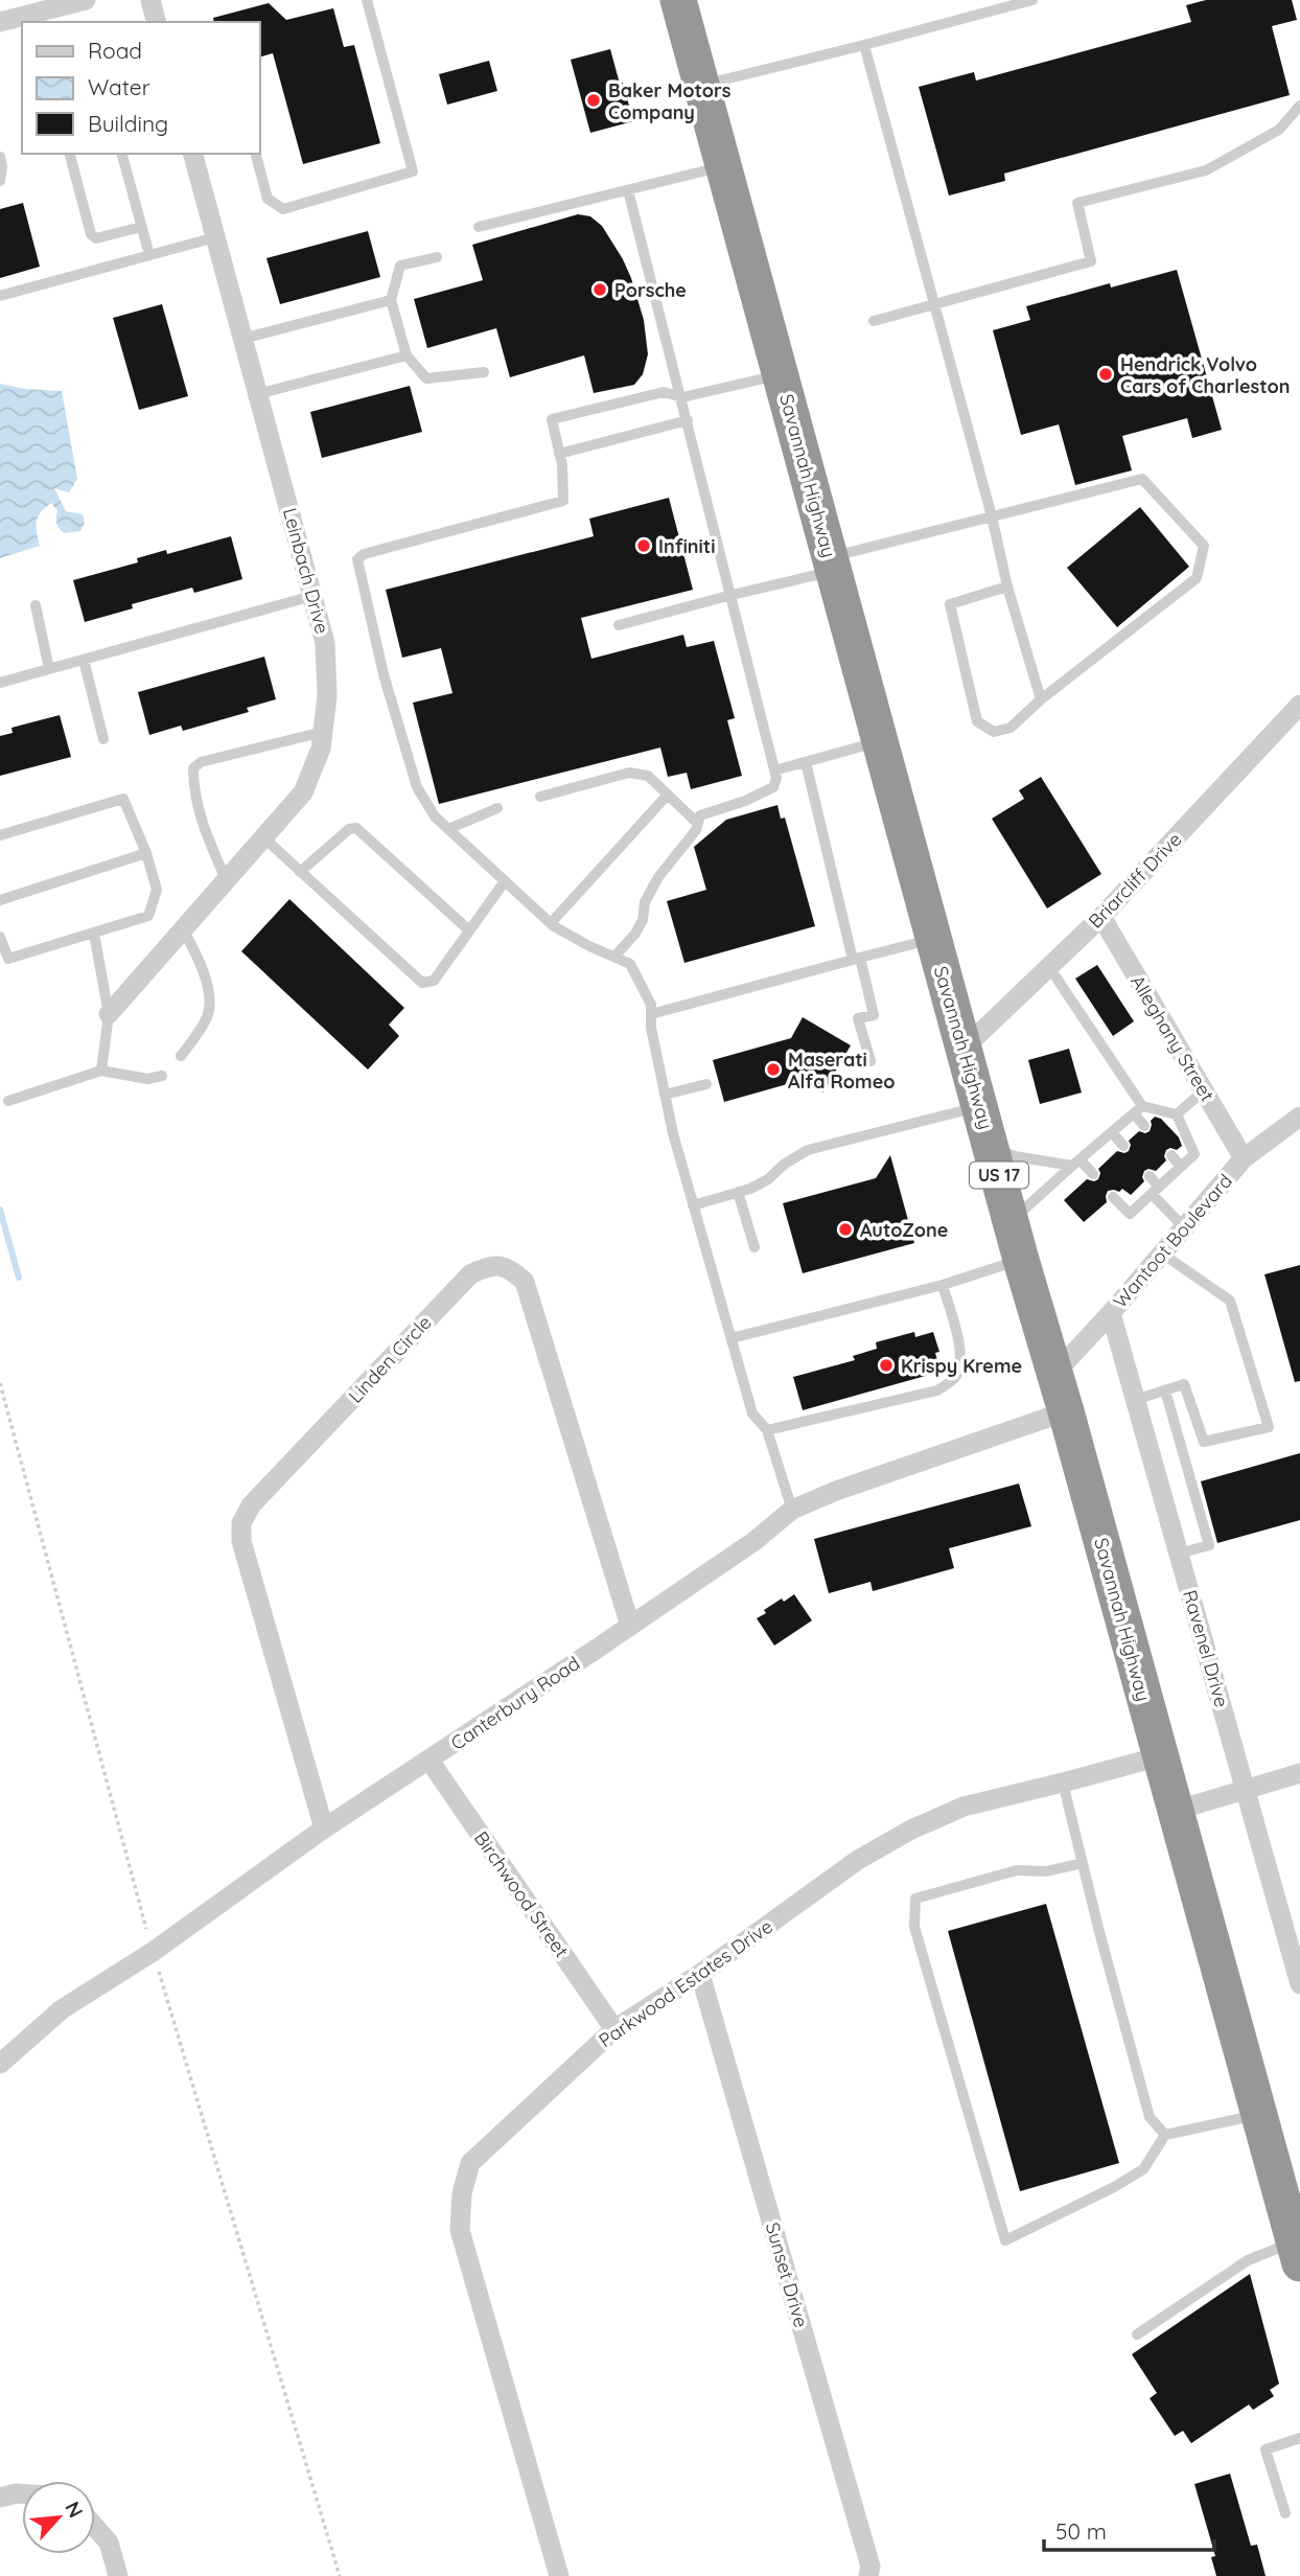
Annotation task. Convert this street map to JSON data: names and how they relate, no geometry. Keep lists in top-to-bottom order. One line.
{"streets":{"highway":["Savannah Highway","US 17"],"street":["Leinbach Drive","Briarcliff Drive","Alleghany Street","Wantoot Boulevard","Linden Circle","Ravenel Drive","Canterbury Road","Birchwood Street","Parkwood Estates Drive","Sunset Drive"]},"crossings":[["Savannah Highway","Briarcliff Drive"],["Savannah Highway","Wantoot Boulevard"],["Savannah Highway","Canterbury Road"],["Savannah Highway","Parkwood Estates Drive"],["Briarcliff Drive","Alleghany Street"],["Alleghany Street","Wantoot Boulevard"],["Wantoot Boulevard","Ravenel Drive"],["Linden Circle","Canterbury Road"],["Canterbury Road","Birchwood Street"],["Birchwood Street","Parkwood Estates Drive"],["Parkwood Estates Drive","Sunset Drive"]],"places":["Baker Motors Company","Porsche","Hendrick Volvo Cars of Charleston","Infiniti","Maserati Alfa Romeo","AutoZone","Krispy Kreme"],"legend":["Road","Water","Building"],"scale_bar":"50 m","north":"top right"}
